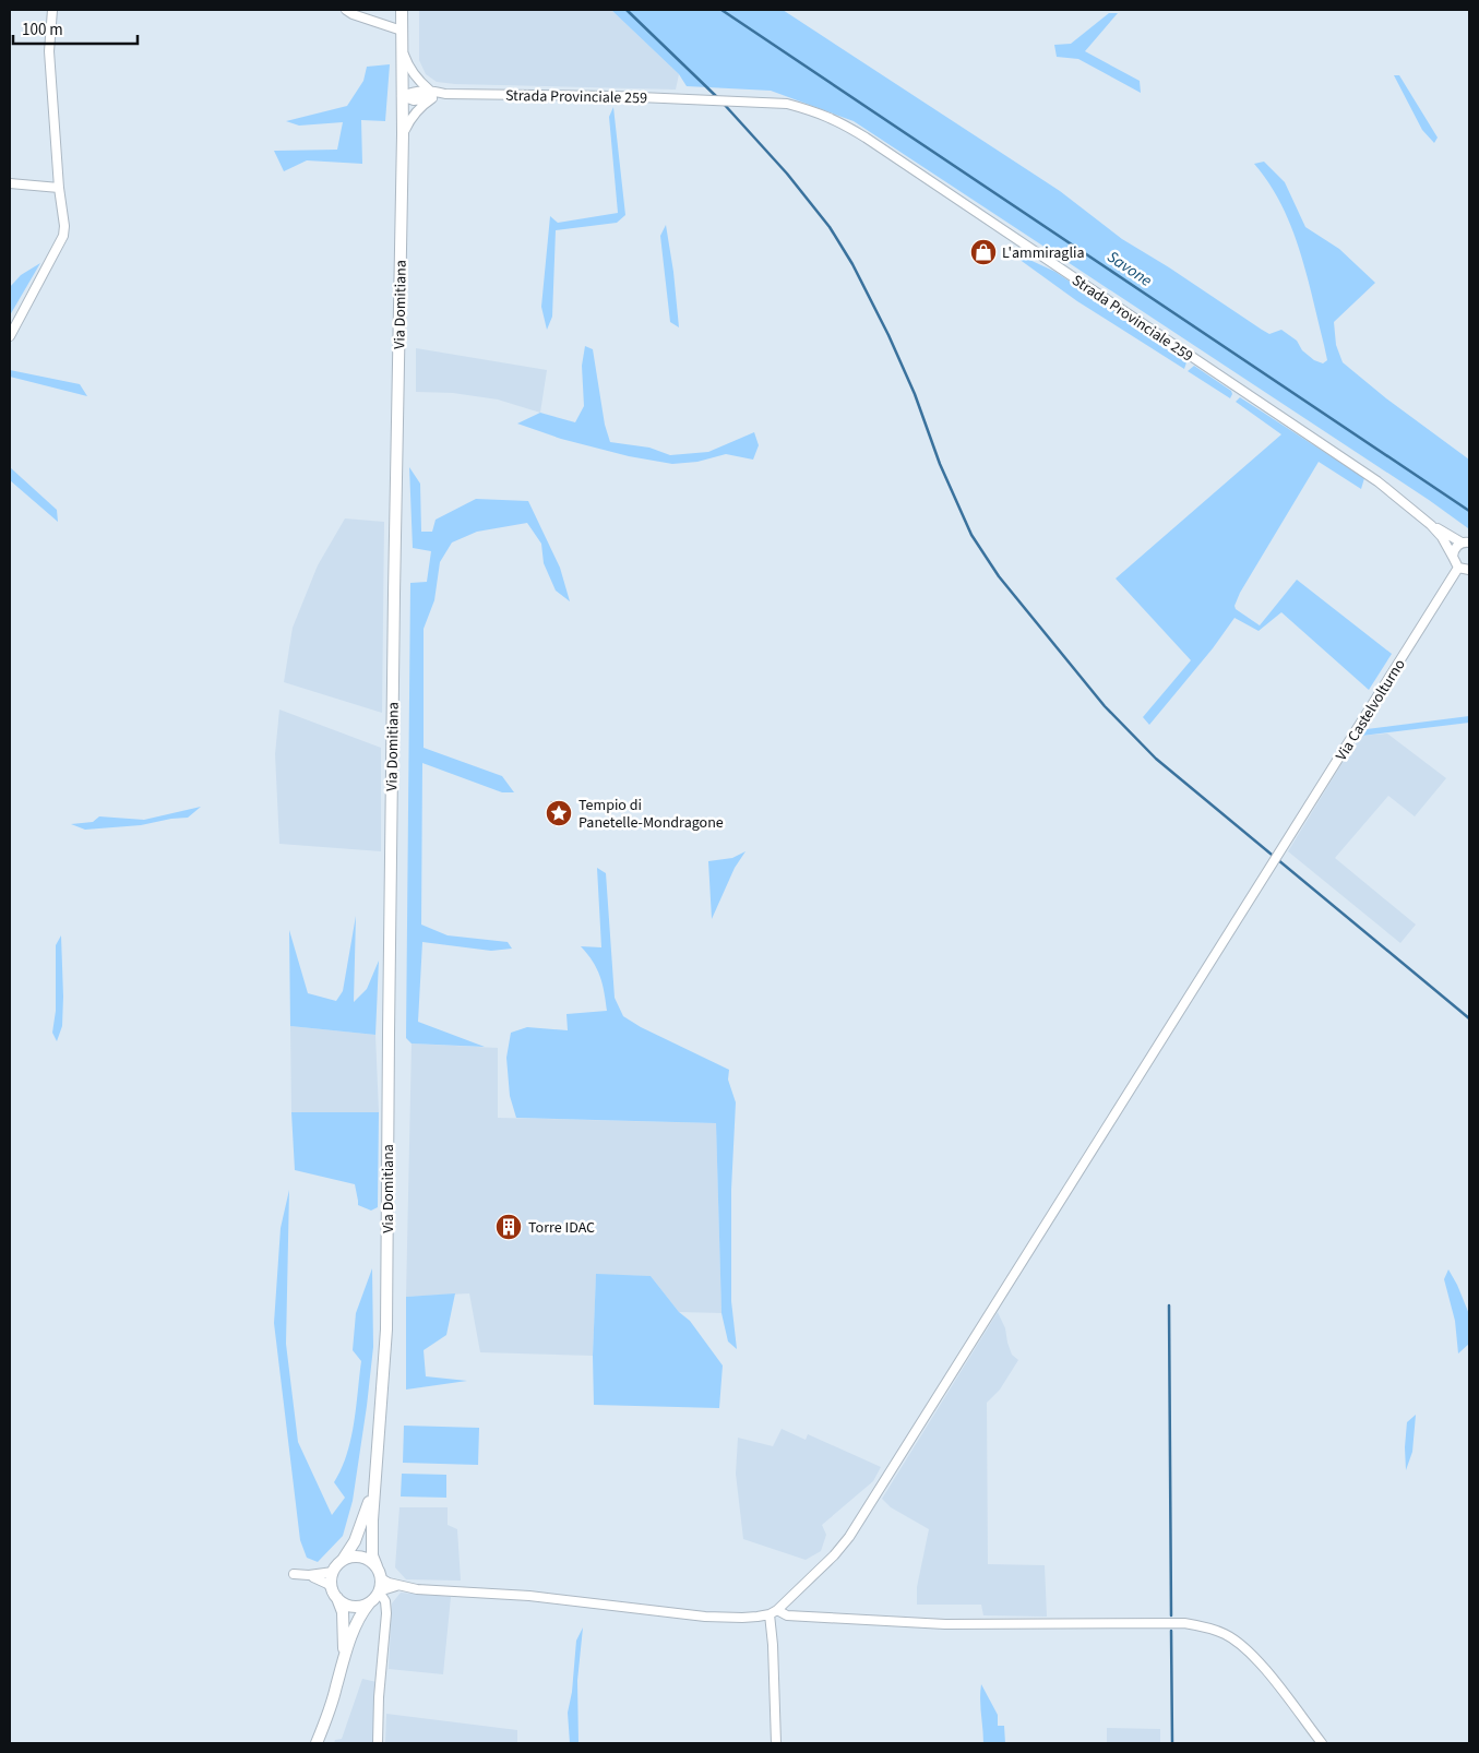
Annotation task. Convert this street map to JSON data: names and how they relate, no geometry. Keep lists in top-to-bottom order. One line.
{"streets":{"main road":["Via Domitiana"],"street":["Strada Provinciale 259","Via Castelvolturno"]},"crossings":[["Strada Provinciale 259","Via Domitiana"],["Strada Provinciale 259","Via Castelvolturno"]],"water":["Savone"],"places":{"shop":["L'ammiraglia"],"place":["Tempio di Panetelle-Mondragone"],"building":["Torre IDAC"]},"scale_bar":"100 m"}
